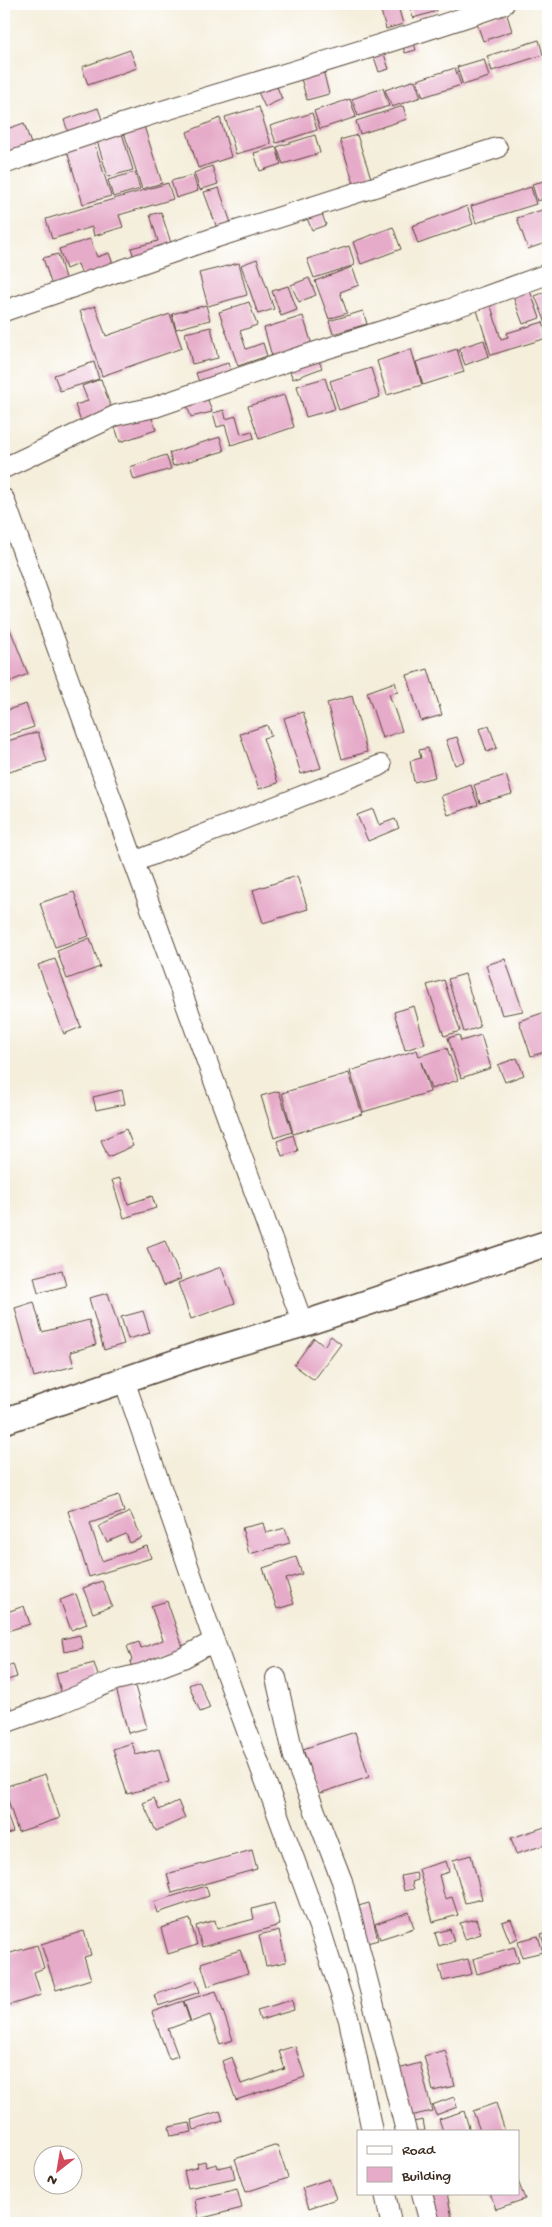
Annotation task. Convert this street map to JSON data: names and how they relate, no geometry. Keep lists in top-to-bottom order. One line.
{"legend":["Road","Building"],"north":"bottom left"}
